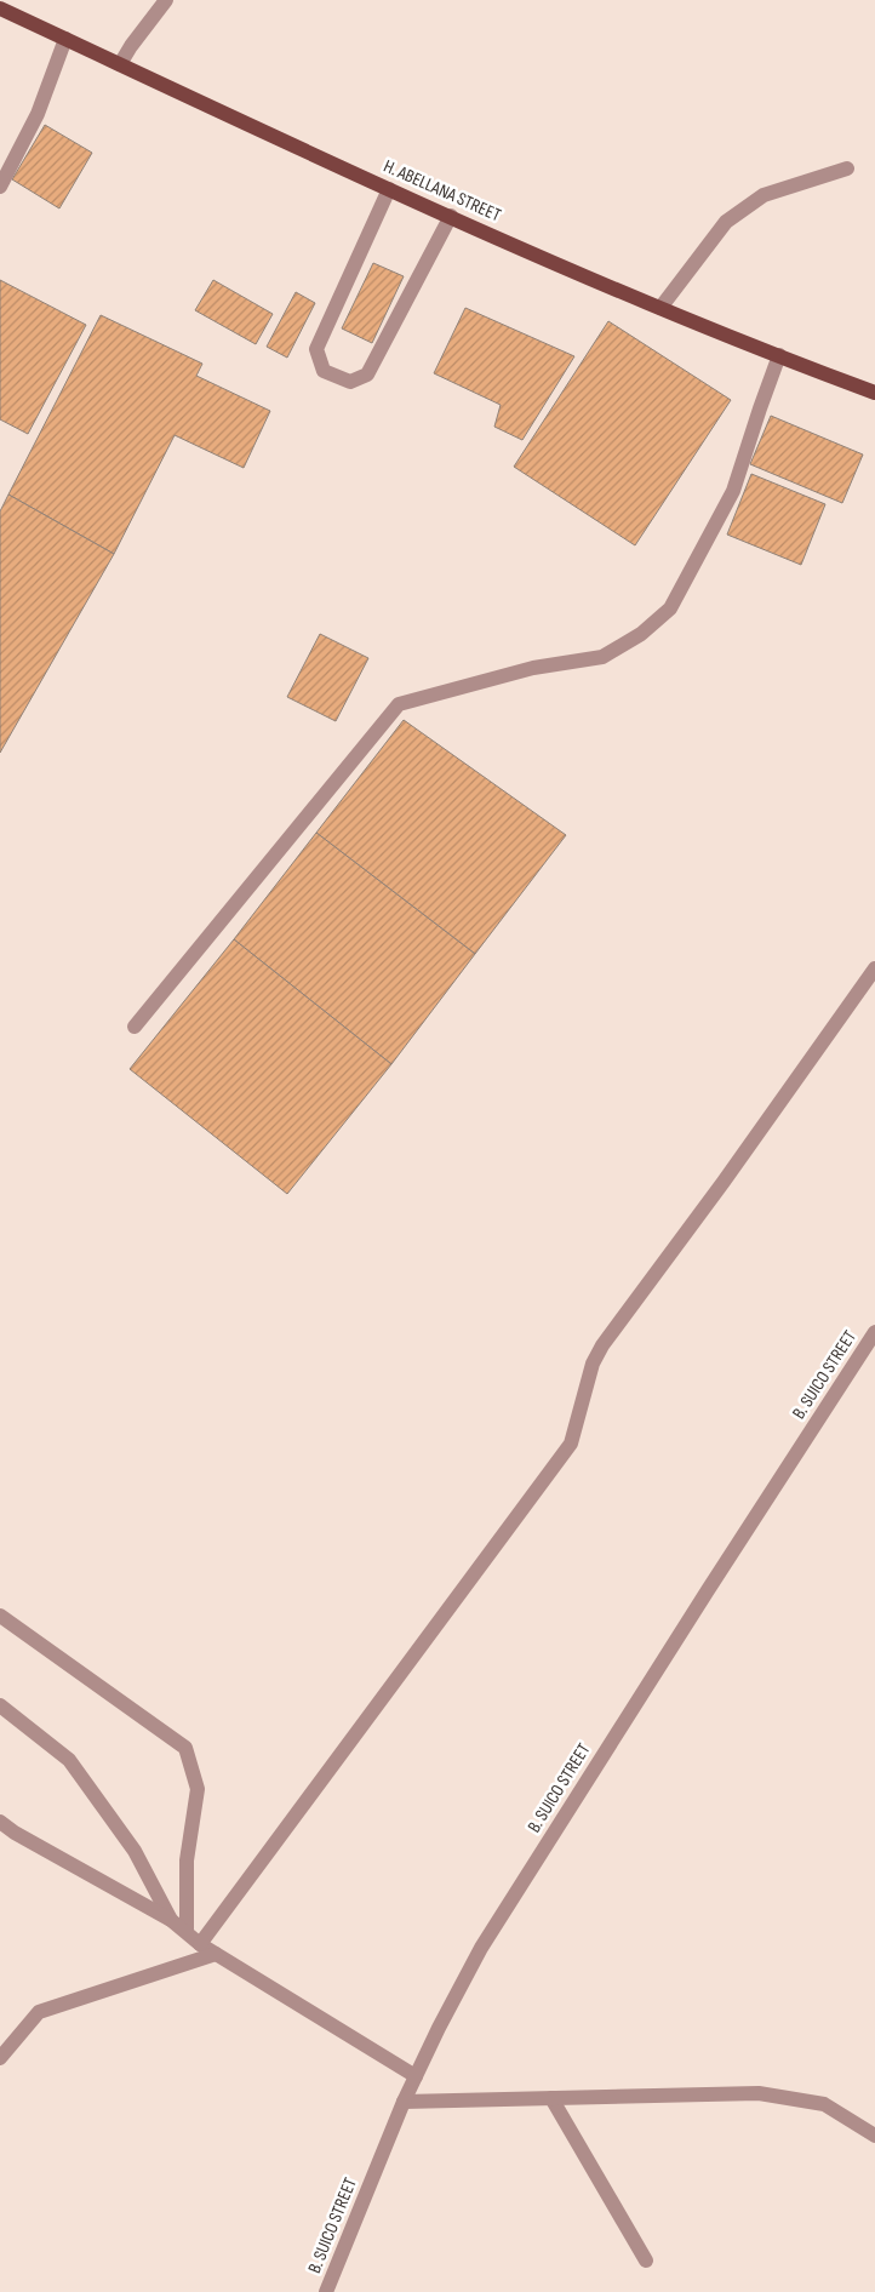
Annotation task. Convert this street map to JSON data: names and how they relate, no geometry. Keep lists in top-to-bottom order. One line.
{"streets":{"main road":["H. ABELLANA STREET"],"street":["B. SUICO STREET"]}}
